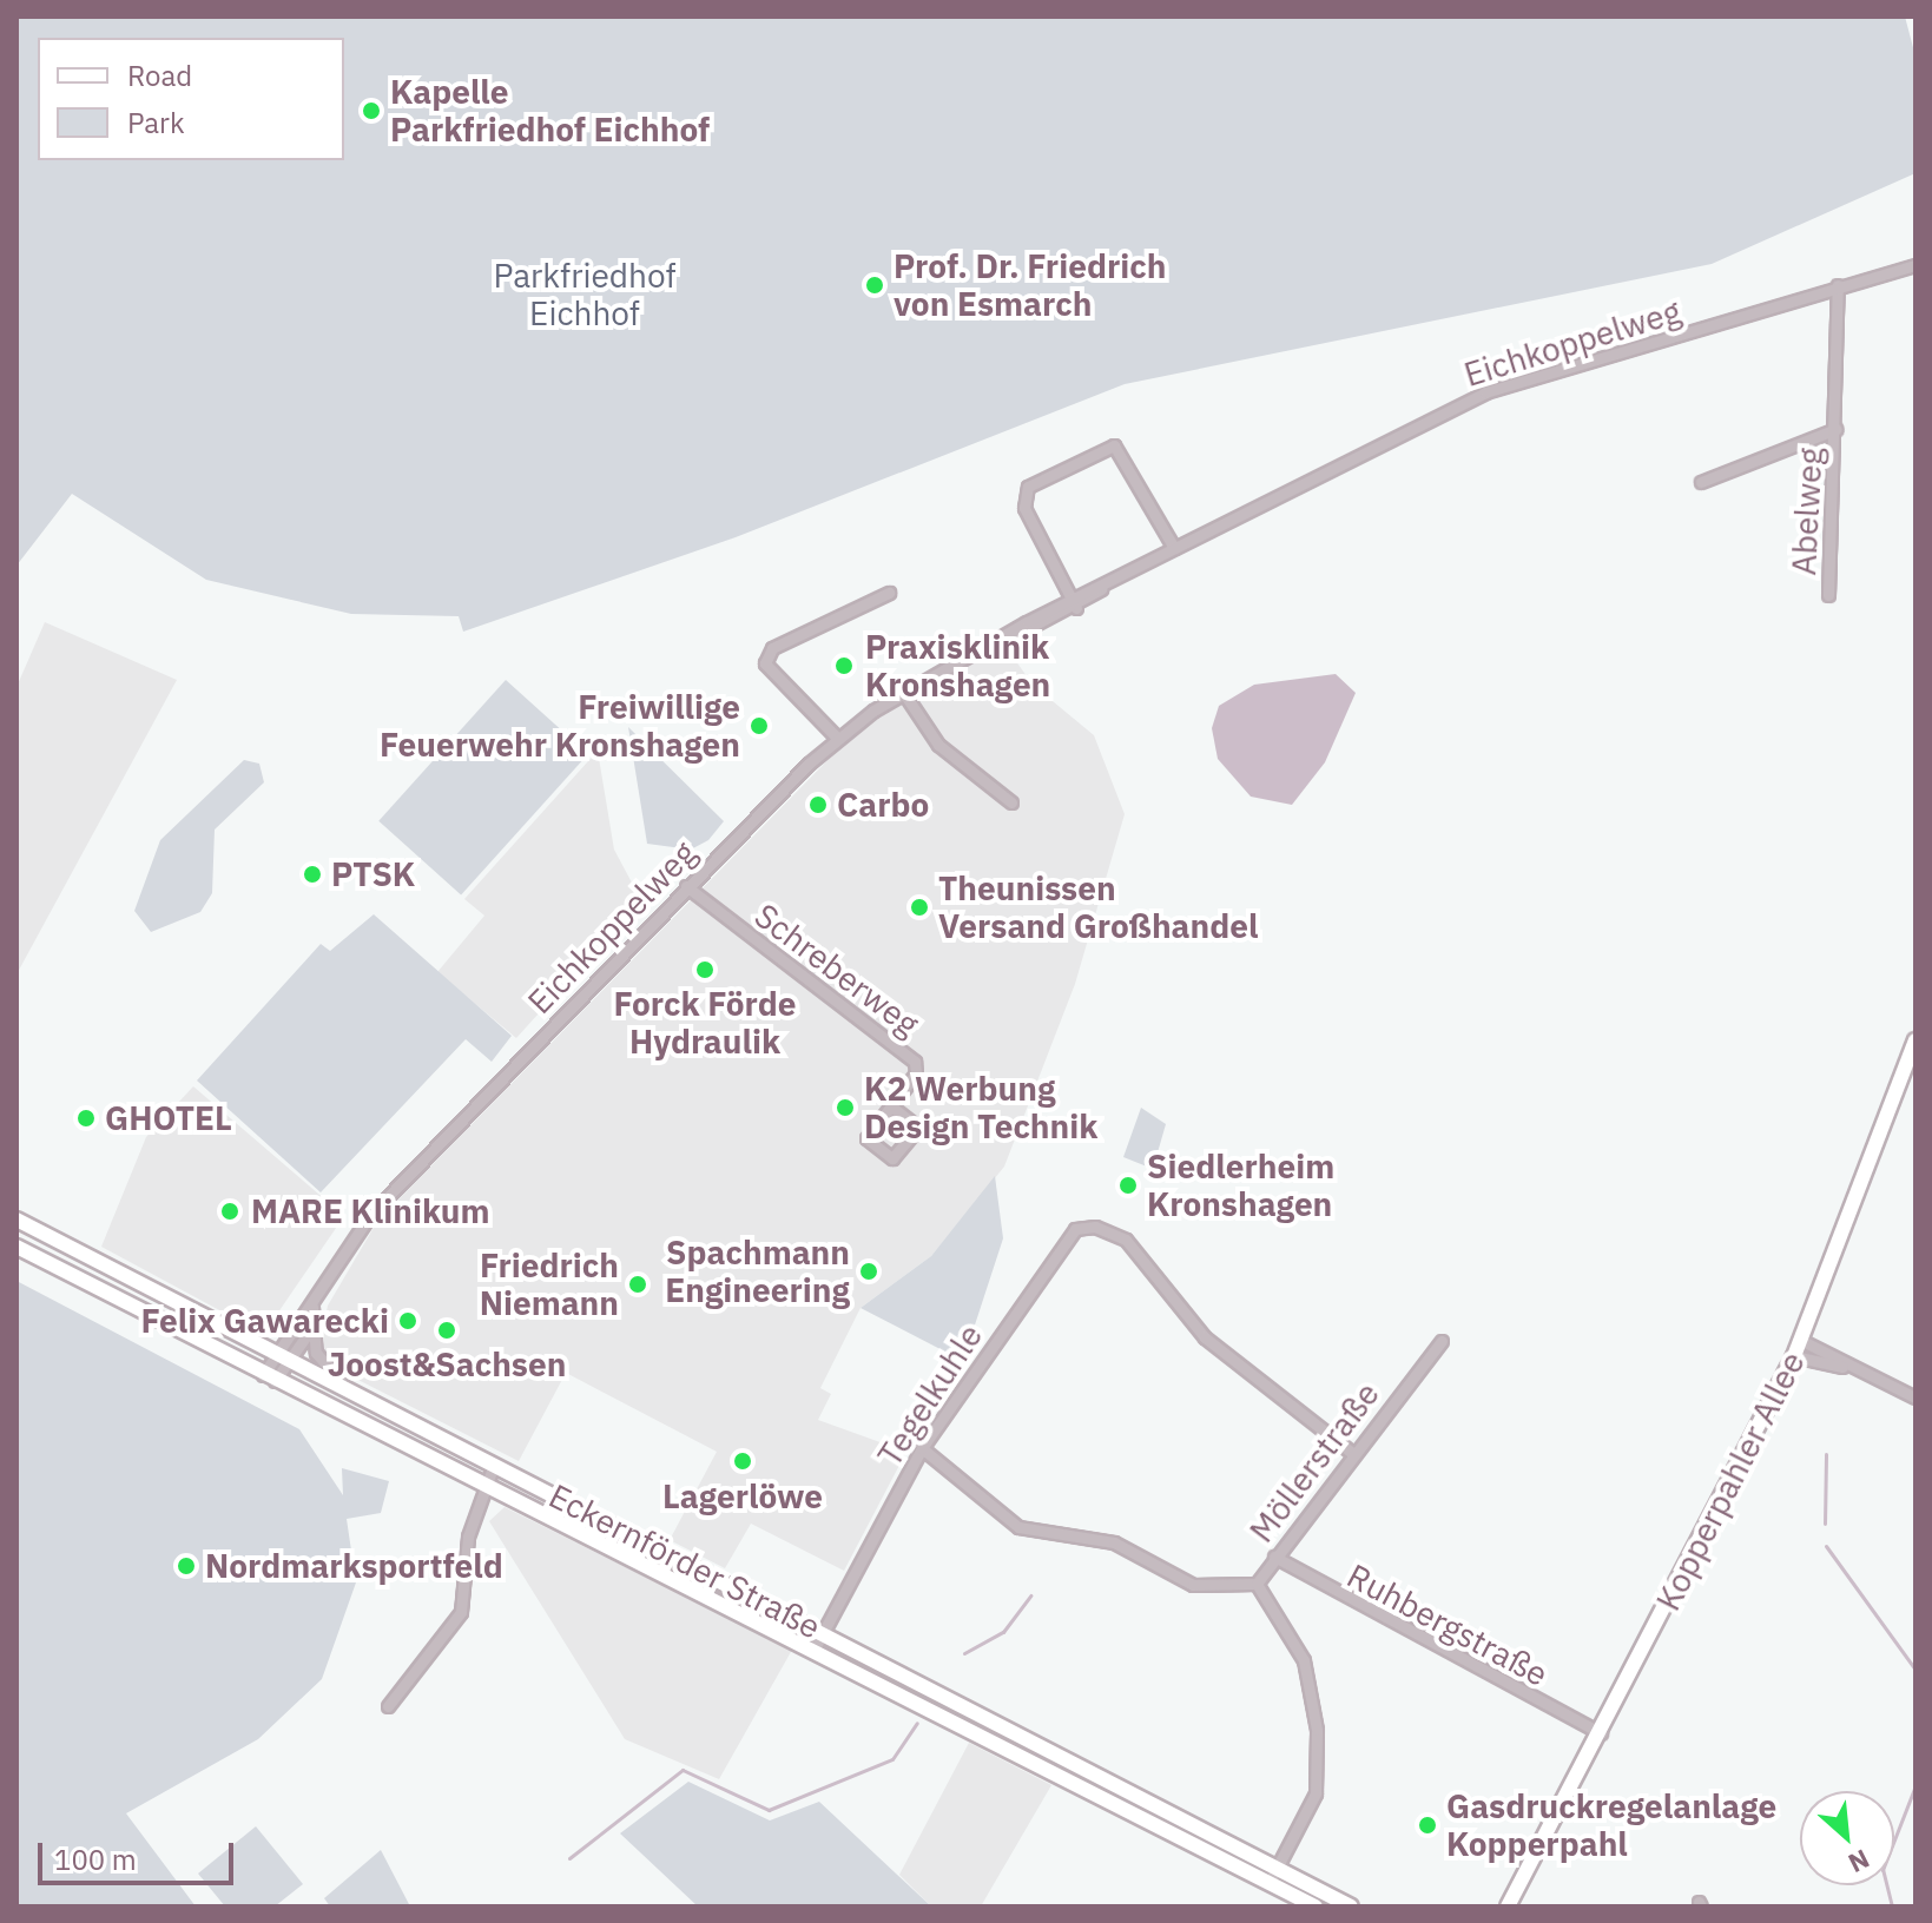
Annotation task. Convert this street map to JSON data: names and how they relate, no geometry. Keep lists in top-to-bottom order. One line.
{"streets":{"main road":["Kopperpahler Allee","Eckernförder Straße"],"street":["Eichkoppelweg","Abelweg","Schreberweg","Tegelkuhle","Möllerstraße","Ruhbergstraße"]},"crossings":[["Eichkoppelweg","Abelweg"],["Eichkoppelweg","Schreberweg"],["Eichkoppelweg","Eckernförder Straße"],["Tegelkuhle","Möllerstraße"],["Tegelkuhle","Eckernförder Straße"],["Möllerstraße","Eckernförder Straße"],["Möllerstraße","Ruhbergstraße"],["Kopperpahler Allee","Ruhbergstraße"]],"parks":["Parkfriedhof Eichhof"],"places":["Kapelle Parkfriedhof Eichhof","Prof. Dr. Friedrich von Esmarch","Praxisklinik Kronshagen","Freiwillige Feuerwehr Kronshagen","Carbo","PTSK","Theunissen Versand Großhandel","Forck Förde Hydraulik","K2 Werbung Design Technik","GHOTEL","Siedlerheim Kronshagen","MARE Klinikum","Spachmann Engineering","Friedrich Niemann","Felix Gawarecki","Joost&Sachsen","Lagerlöwe","Nordmarksportfeld","Gasdruckregelanlage Kopperpahl"],"legend":["Road","Park"],"scale_bar":"100 m","north":"bottom right"}
